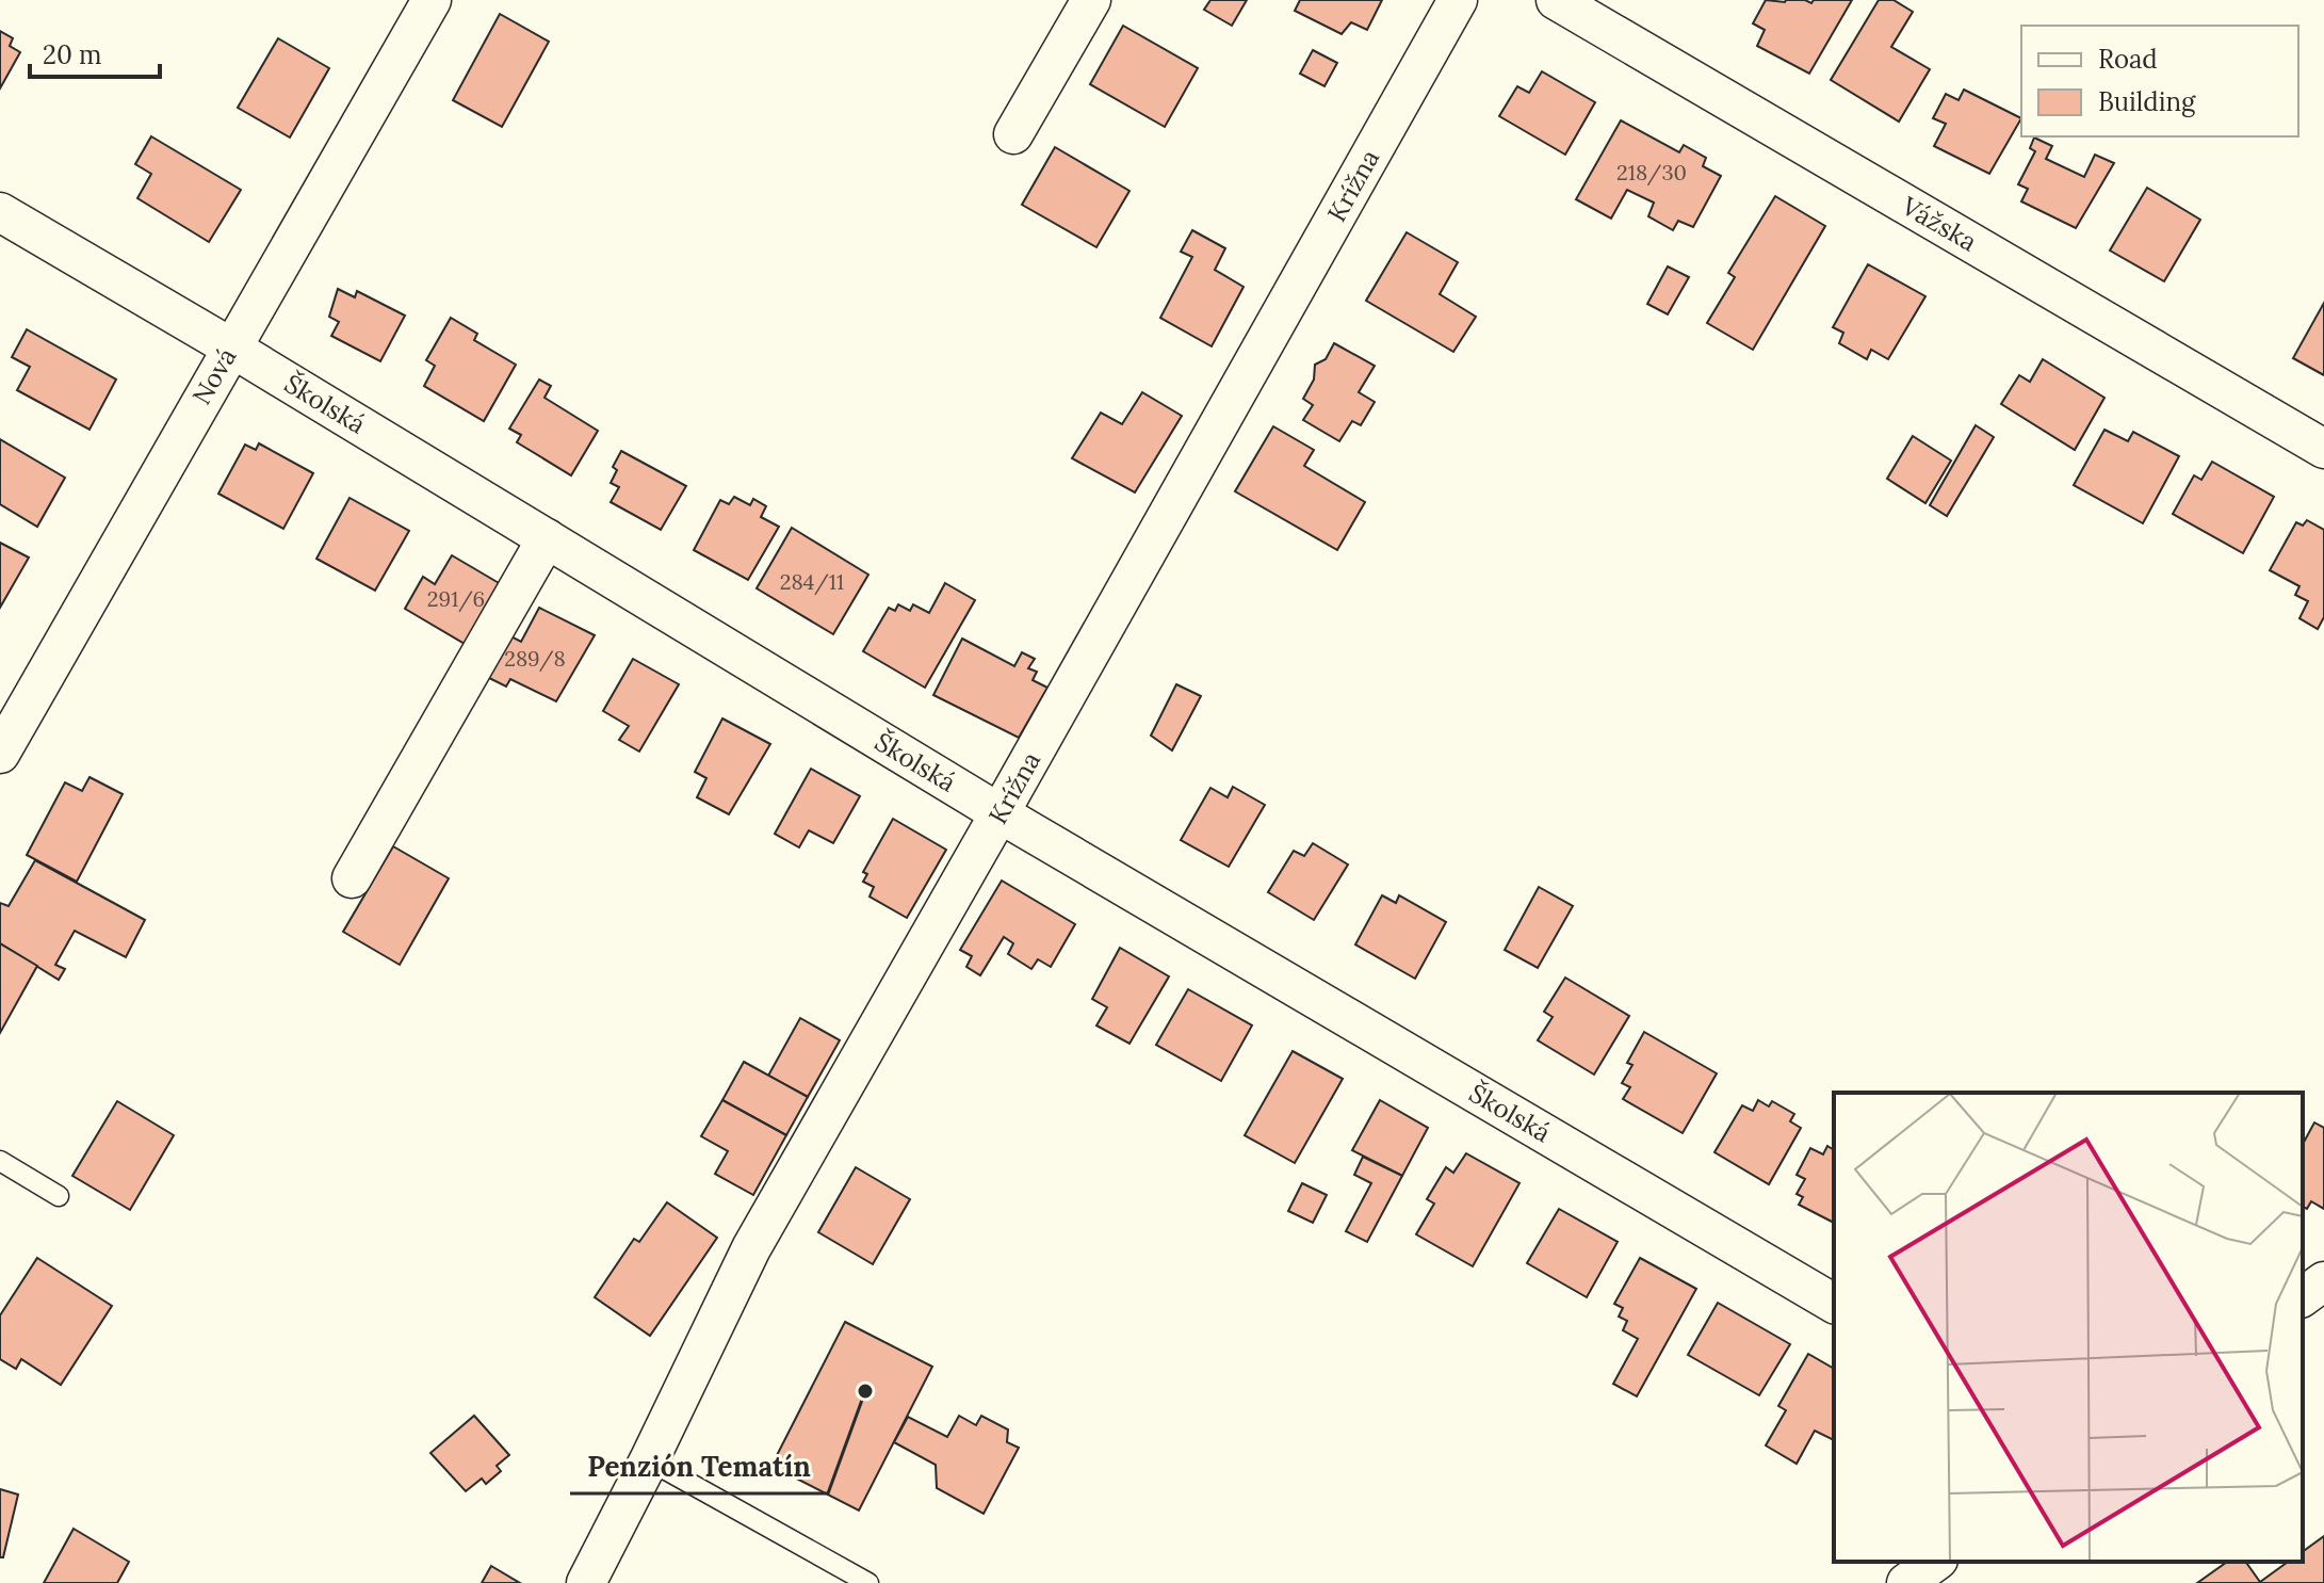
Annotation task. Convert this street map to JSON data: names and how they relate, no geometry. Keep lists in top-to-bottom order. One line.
{"streets":{"street":["Krížna","Vážska","Nová","Školská"]},"crossings":[["Krížna","Školská"],["Nová","Školská"]],"places":["Penzión Tematín"],"house_numbers":["218/30","284/11","291/6","289/8"],"legend":["Road","Building"],"scale_bar":"20 m"}
